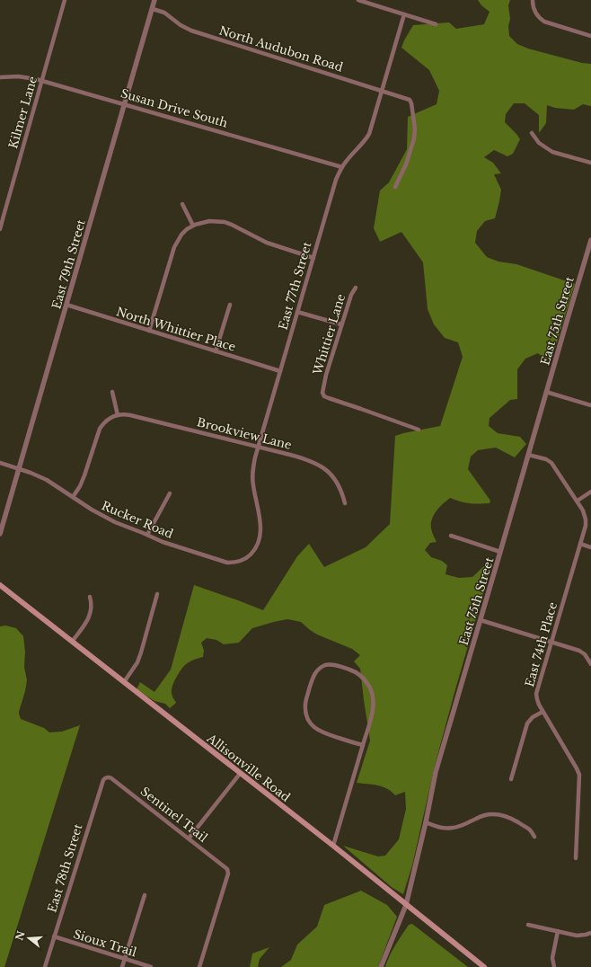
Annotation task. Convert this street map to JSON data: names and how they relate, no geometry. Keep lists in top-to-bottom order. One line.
{"streets":{"main road":["Allisonville Road"],"street":["North Audubon Road","Susan Drive South","Kilmer Lane","East 79th Street","East 77th Street","East 75th Street","North Whittier Place","Whittier Lane","Brookview Lane","Rucker Road","East 74th Place","Sentinel Trail","East 78th Street","Sioux Trail"]},"crossings":[["North Audubon Road","East 79th Street"],["North Audubon Road","East 77th Street"],["Susan Drive South","Kilmer Lane"],["Susan Drive South","East 79th Street"],["Susan Drive South","East 77th Street"],["East 79th Street","North Whittier Place"],["East 79th Street","Rucker Road"],["East 77th Street","North Whittier Place"],["East 77th Street","Brookview Lane"],["East 77th Street","Rucker Road"],["East 75th Street","East 74th Place"],["East 75th Street","Allisonville Road"],["Sentinel Trail","East 78th Street"],["East 78th Street","Sioux Trail"]],"north":"left"}
